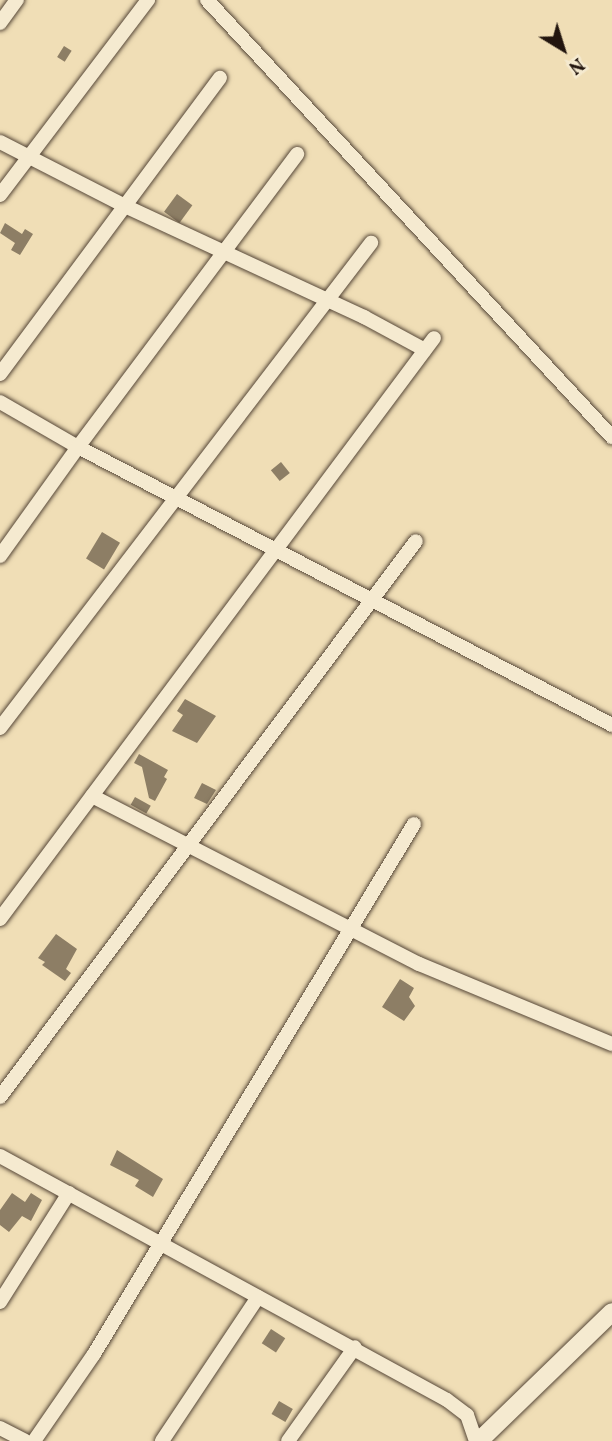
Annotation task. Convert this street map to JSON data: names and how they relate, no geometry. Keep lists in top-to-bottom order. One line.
{"north":"bottom right"}
